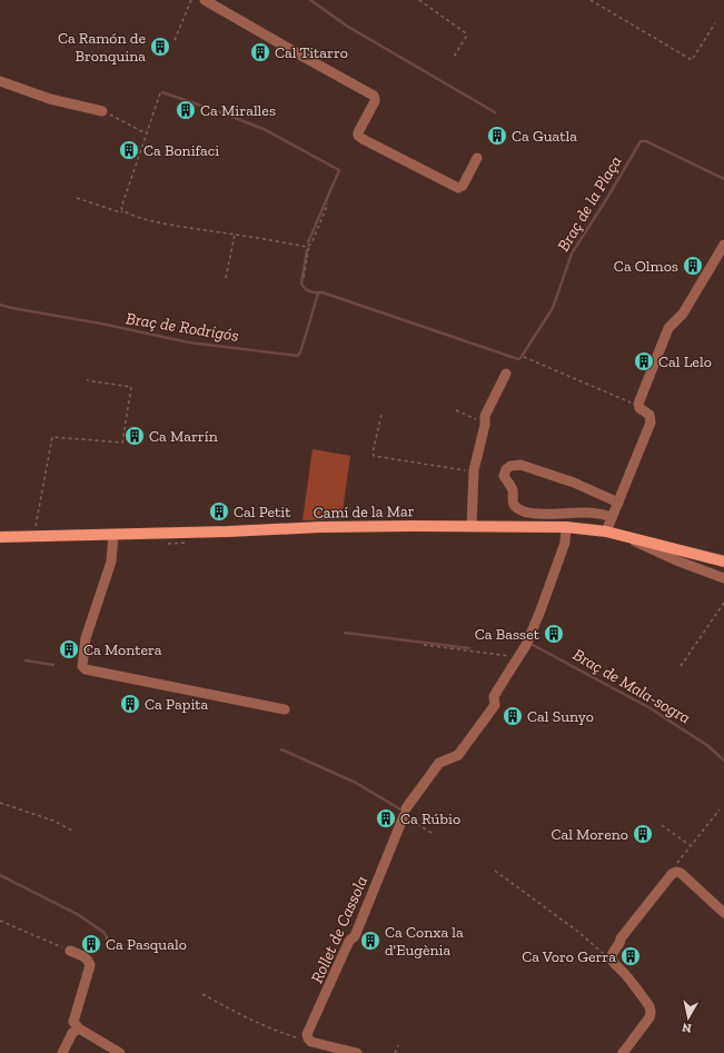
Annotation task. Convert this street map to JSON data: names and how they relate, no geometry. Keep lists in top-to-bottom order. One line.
{"streets":{"main road":["Camí de la Mar"]},"water":["Braç de la Plaça","Braç de Rodrigós","Braç de Mala-sogra","Rollet de Cassola"],"places":{"building":["Ca Ramón de Bronquina","Cal Titarro","Ca Miralles","Ca Guatla","Ca Bonifaci","Ca Olmos","Cal Lelo","Ca Marrín","Cal Petit","Ca Basset","Ca Montera","Ca Papita","Cal Sunyo","Ca Rúbio","Cal Moreno","Ca Conxa la d'Eugènia","Ca Pasqualo","Ca Voro Gerra"]},"north":"bottom"}
